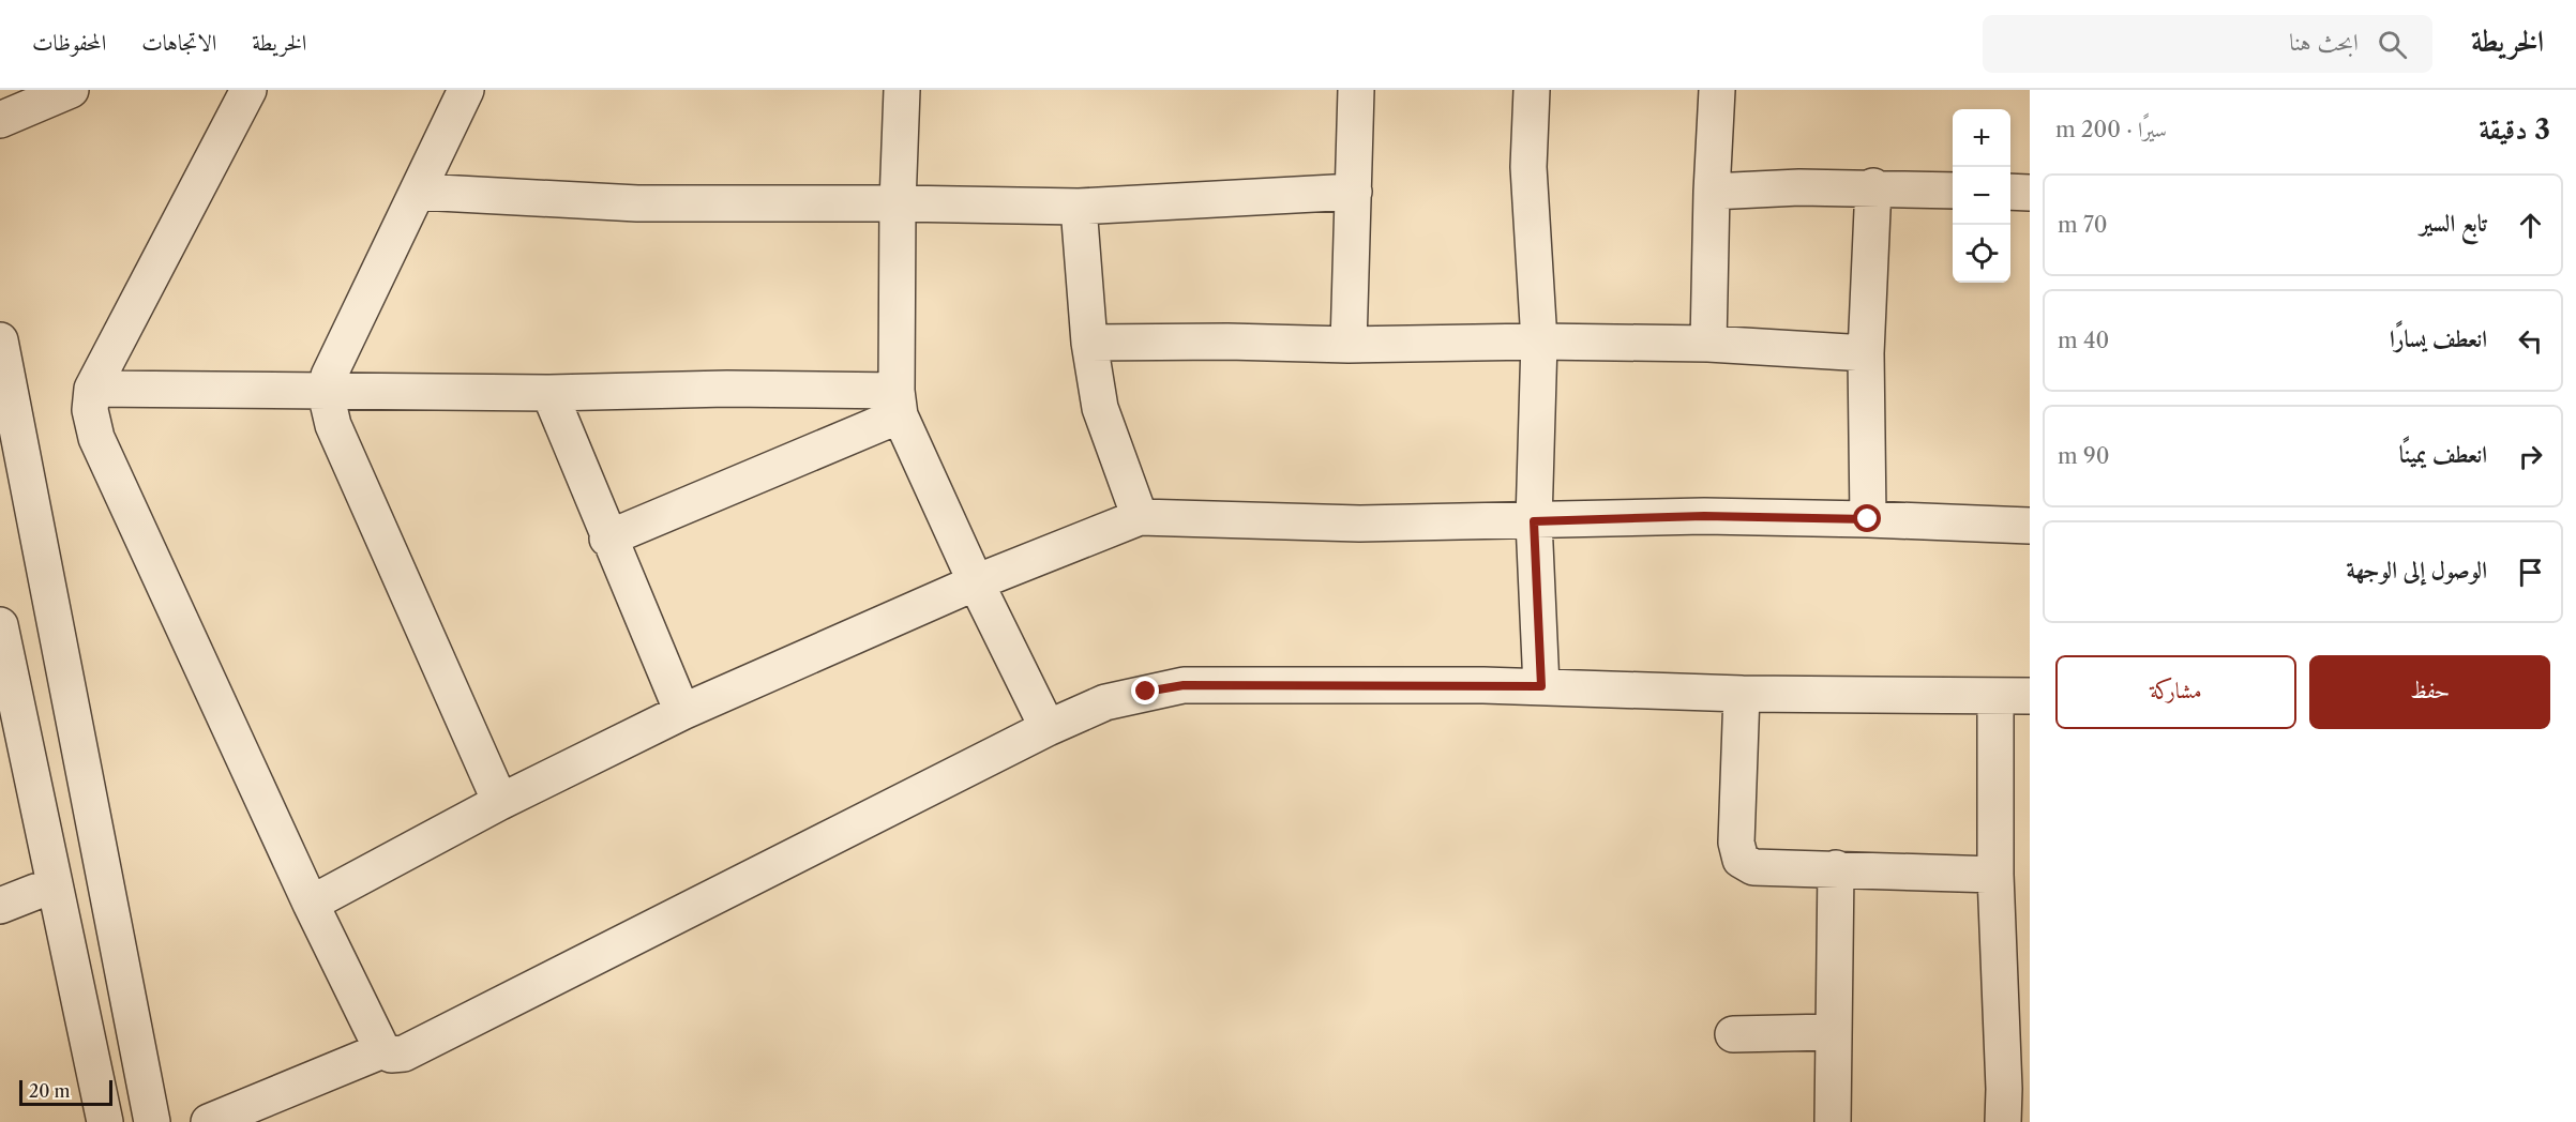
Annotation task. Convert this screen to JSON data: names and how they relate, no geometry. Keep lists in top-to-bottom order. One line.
{"scale_bar":"20 m","page":{"header":"الخريطة","search":"ابحث هنا","nav":["الخريطة","الاتجاهات","المحفوظات"],"heading":["3 دقيقة","سيرًا · 200 m"],"map_buttons":["+","−"],"list":[["تابع السير","70 m"],["انعطف يسارًا","40 m"],["انعطف يمينًا","90 m"],"الوصول إلى الوجهة"],"buttons":["حفظ","مشاركة"],"scale":"20 m"}}
